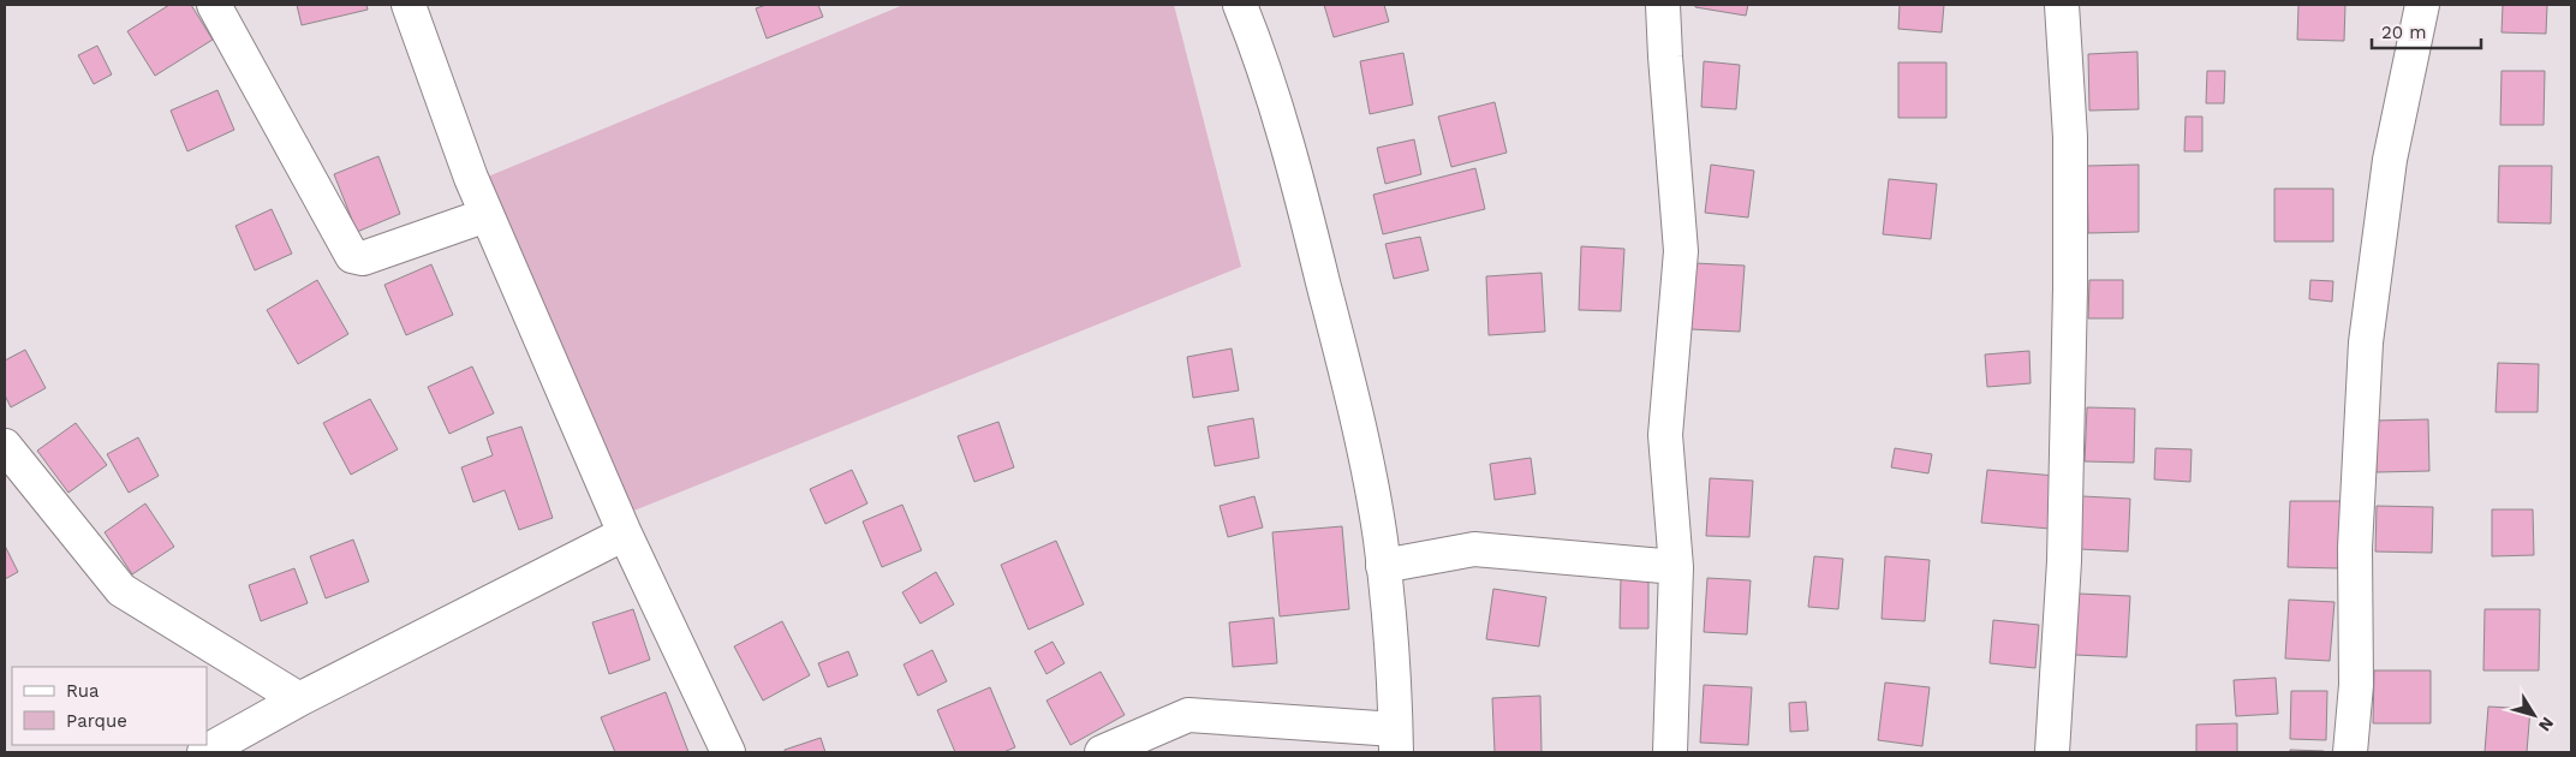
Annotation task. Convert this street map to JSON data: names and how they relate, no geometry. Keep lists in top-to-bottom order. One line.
{"legend":["Rua","Parque"],"scale_bar":"20 m","north":"bottom right"}
